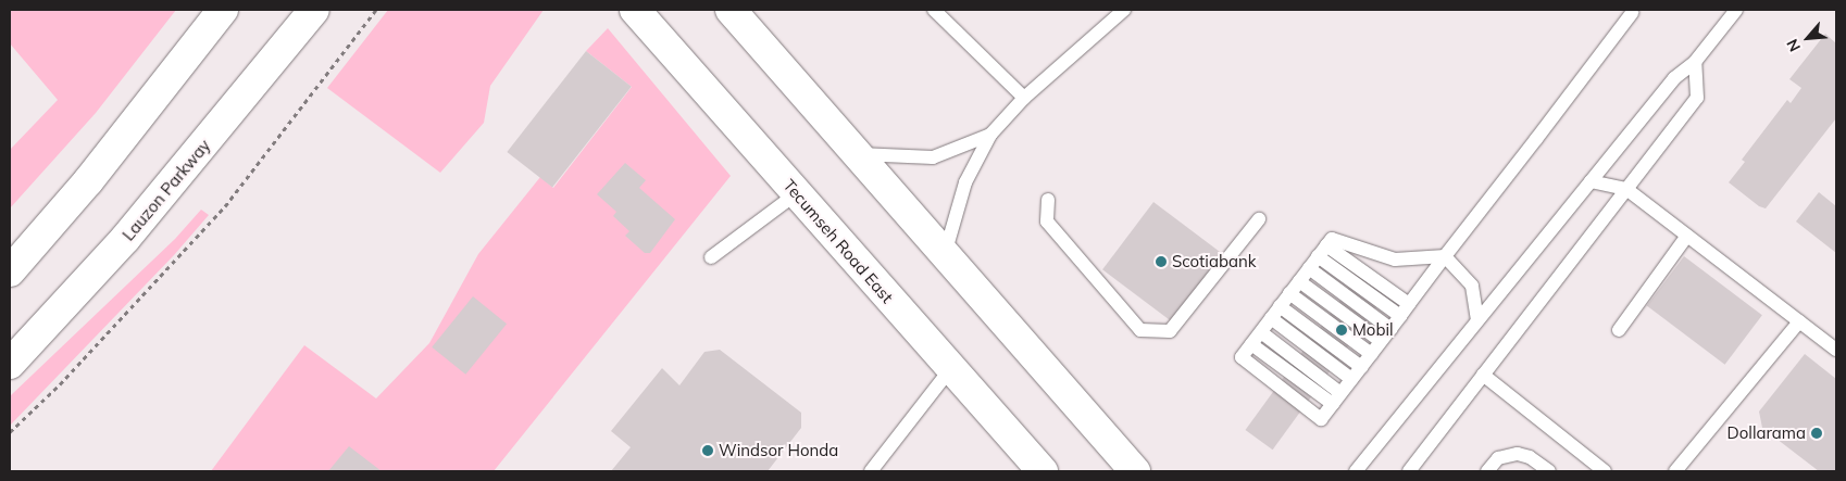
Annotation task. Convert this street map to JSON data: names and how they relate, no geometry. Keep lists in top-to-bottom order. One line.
{"streets":{"main road":["Lauzon Parkway","Tecumseh Road East"]},"places":["Scotiabank","Mobil","Dollarama","Windsor Honda"],"north":"bottom left"}
